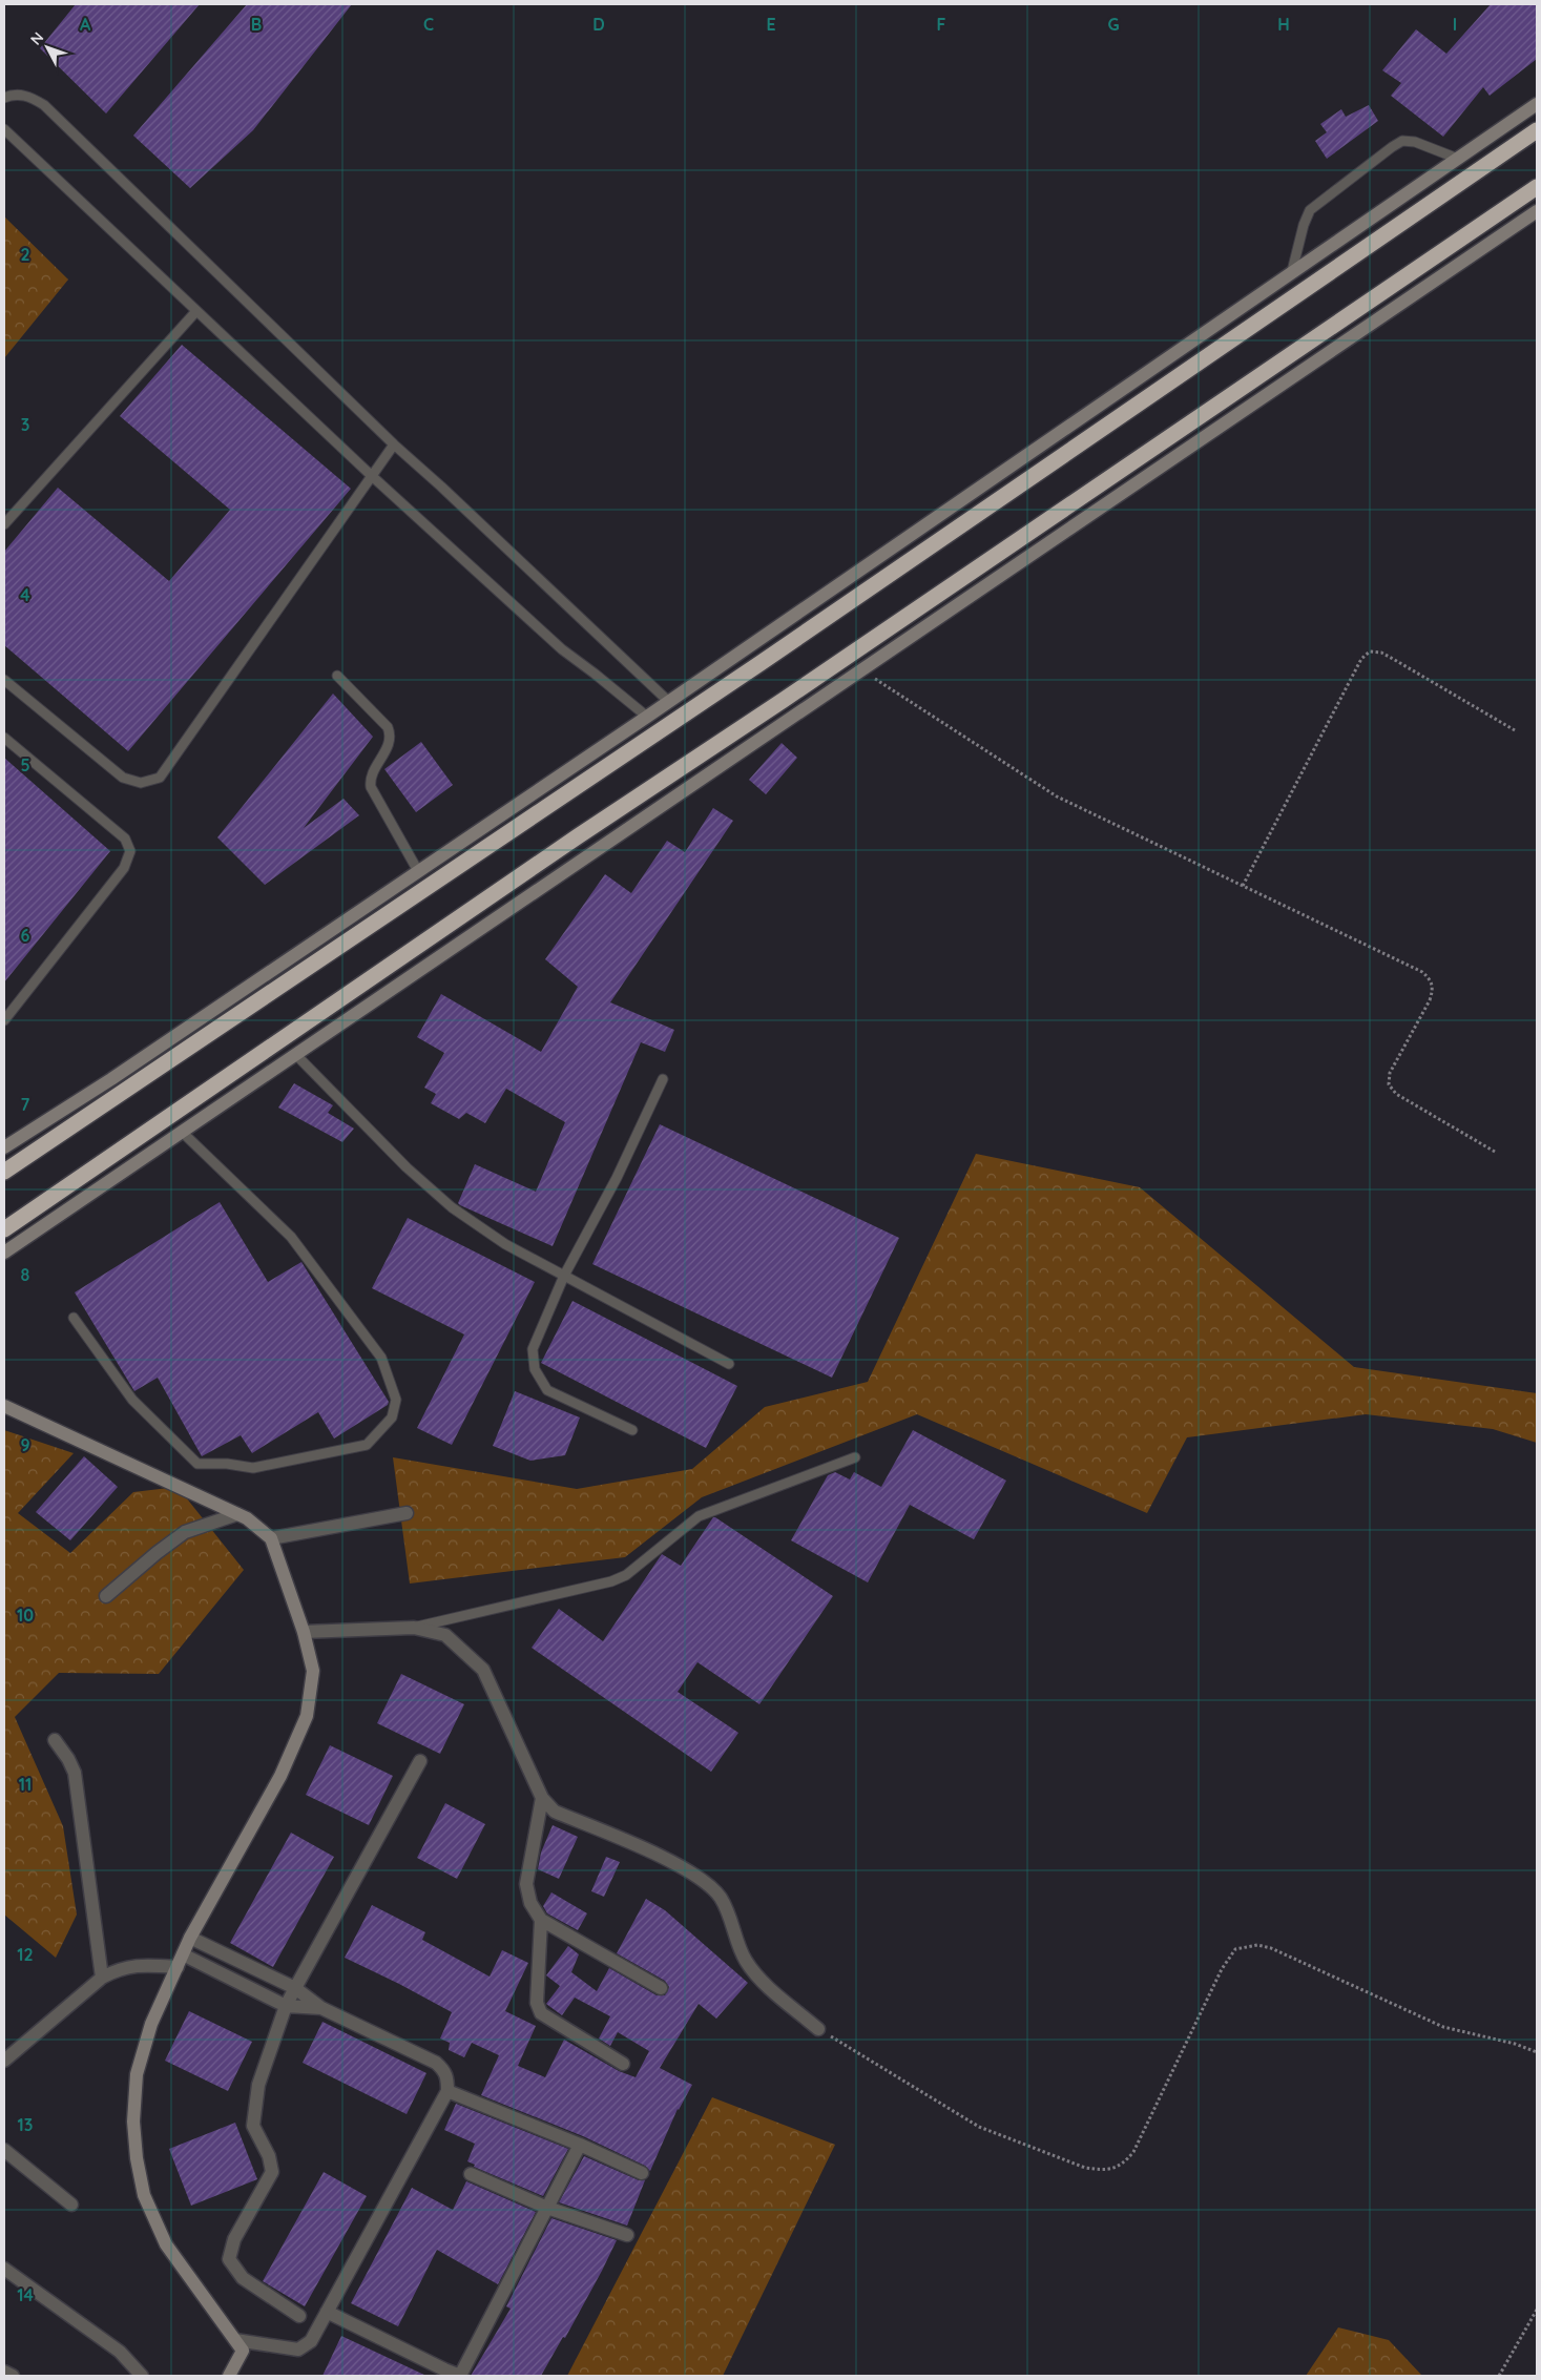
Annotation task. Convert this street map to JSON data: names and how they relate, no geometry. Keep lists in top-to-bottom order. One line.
{"north":"top left","grid":{"columns":["A","B","C","D","E","F","G","H","I"],"rows":["2","3","4","5","6","7","8","9","10","11","12","13","14"]}}
